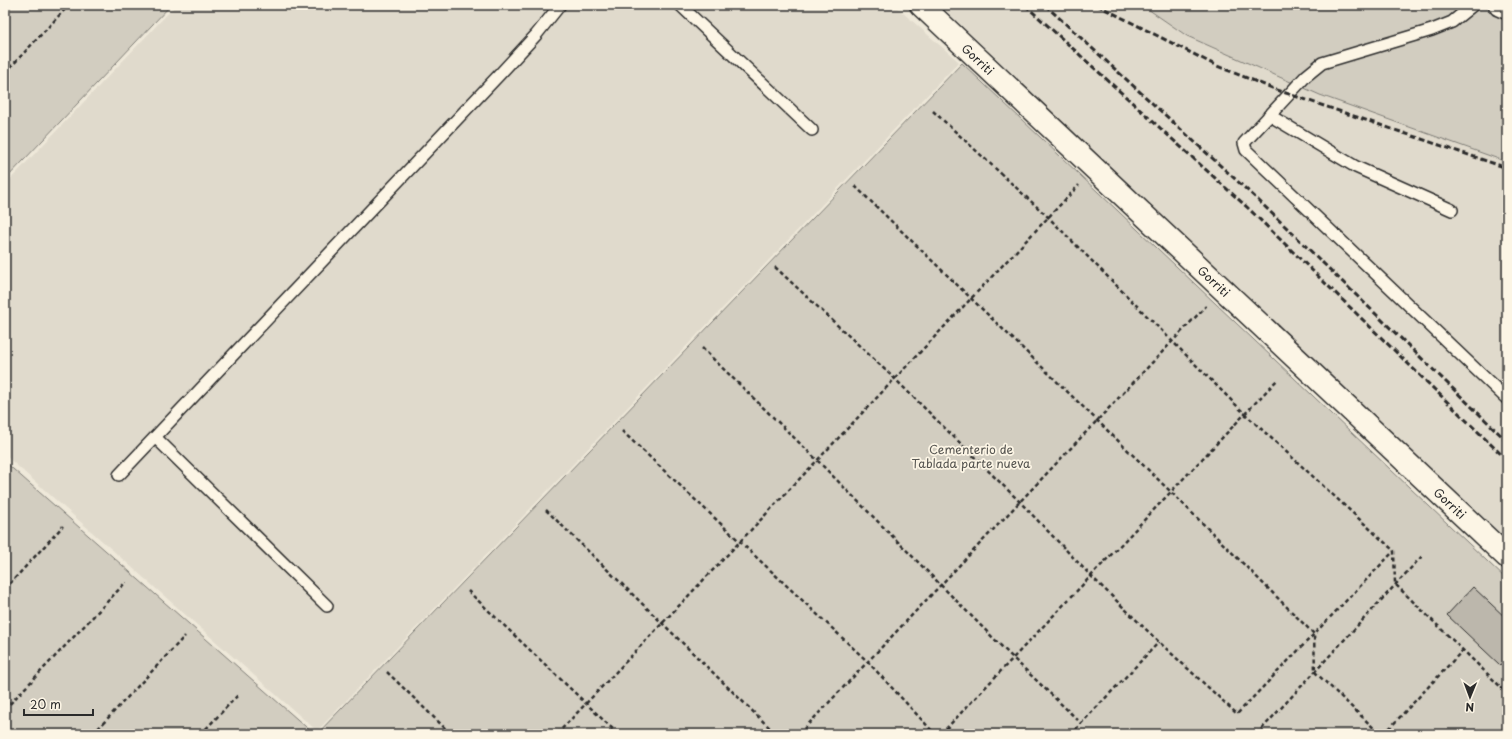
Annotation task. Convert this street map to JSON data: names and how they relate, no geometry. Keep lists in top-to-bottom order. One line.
{"streets":{"street":["Gorriti"]},"parks":["Cementerio de Tablada parte nueva"],"scale_bar":"20 m","north":"bottom"}
